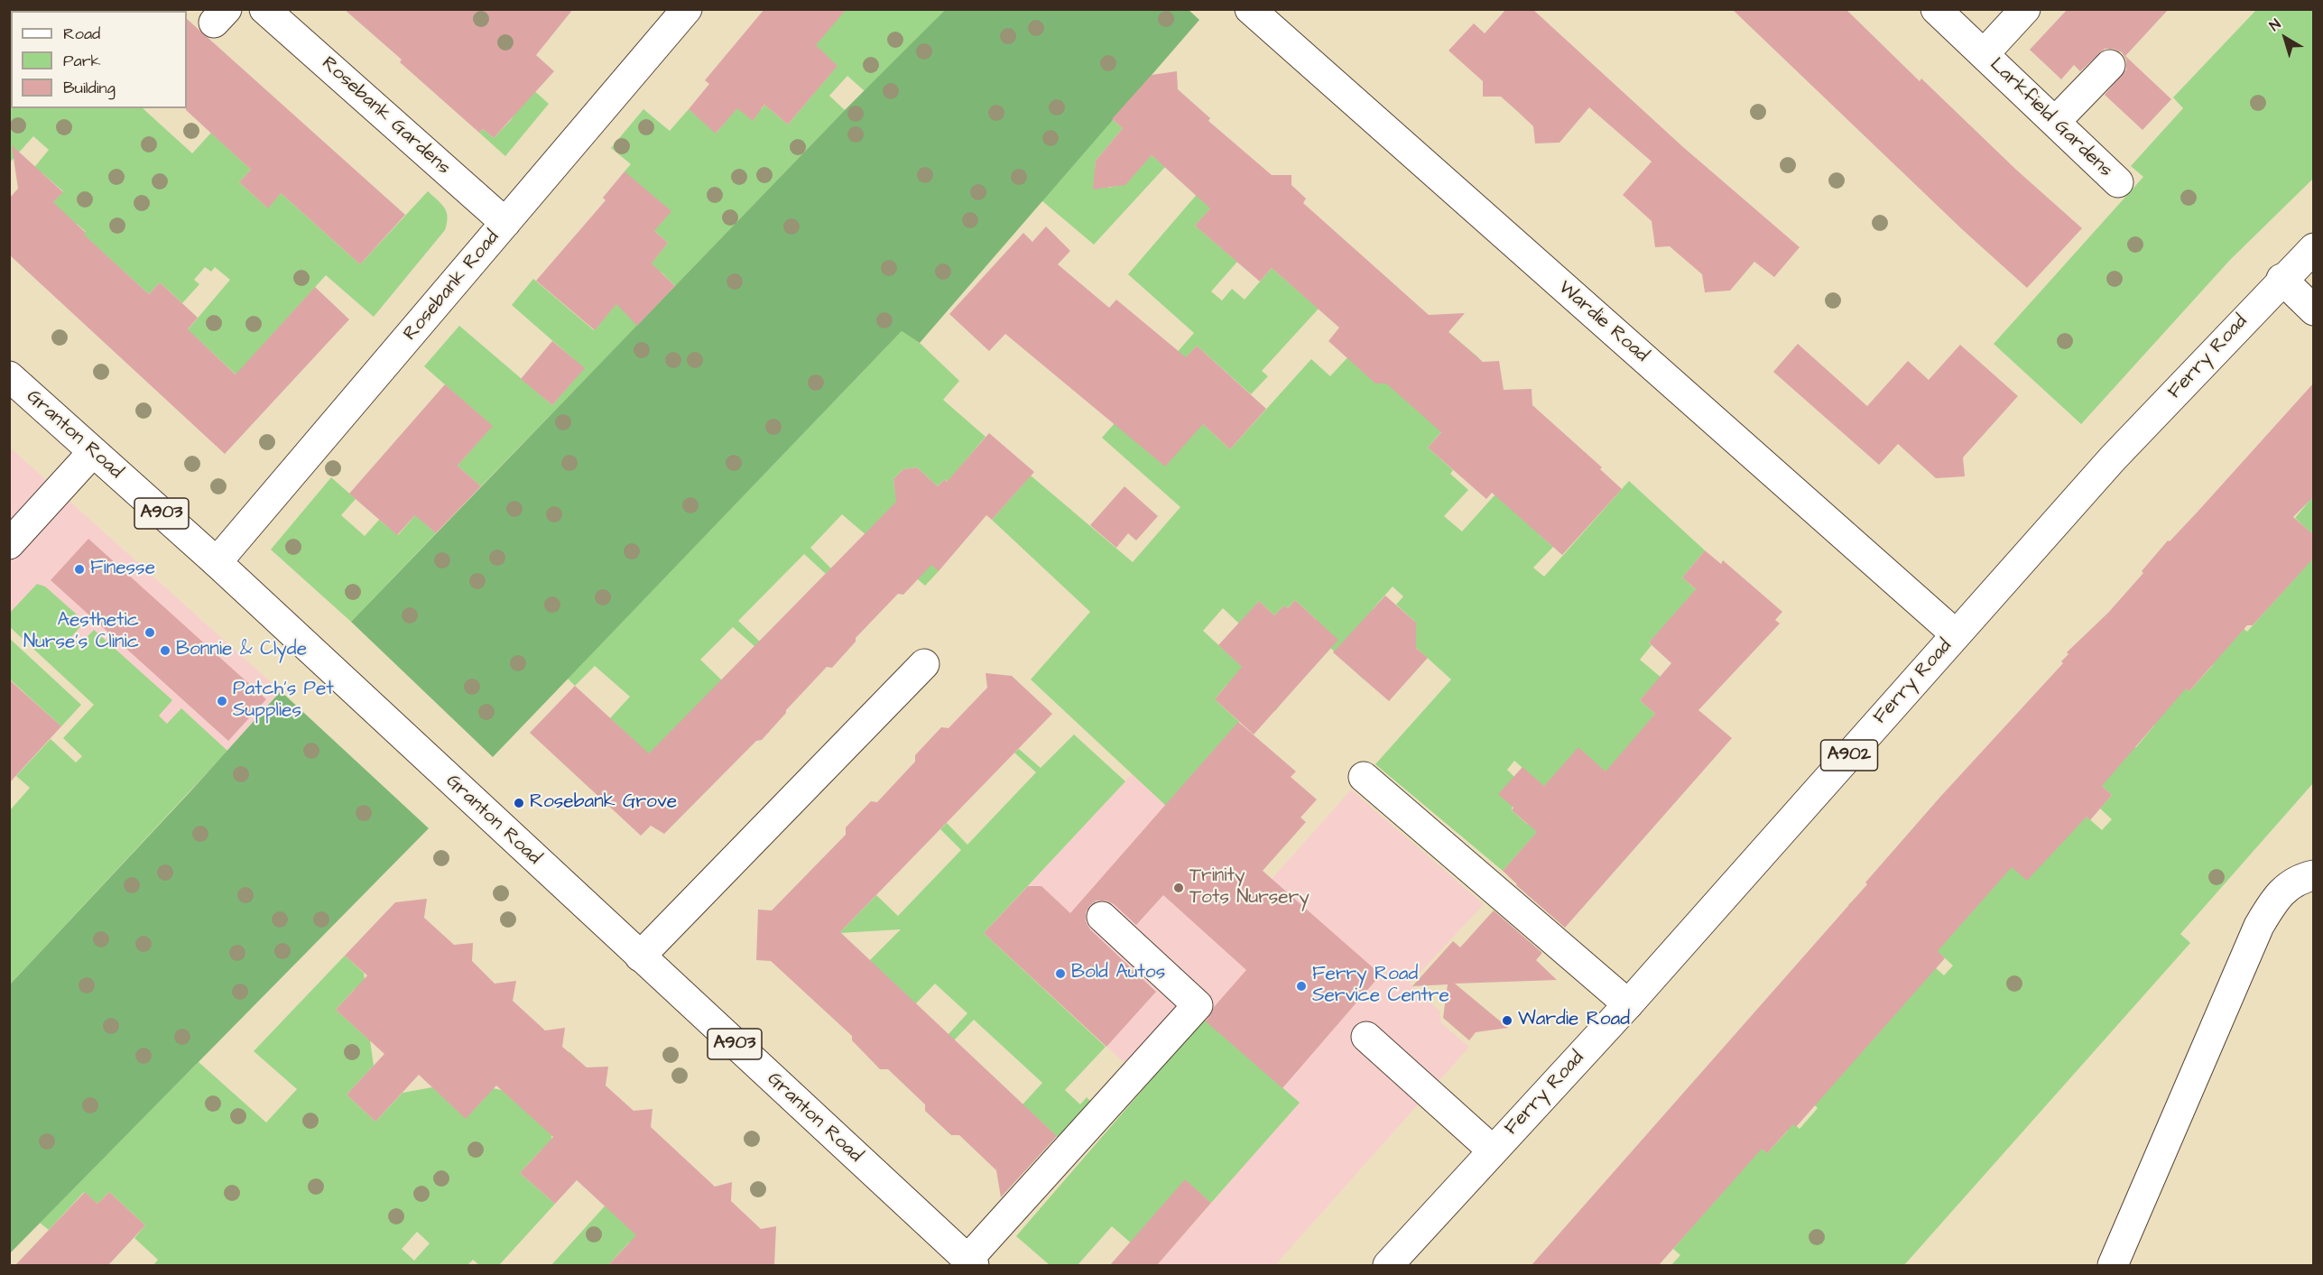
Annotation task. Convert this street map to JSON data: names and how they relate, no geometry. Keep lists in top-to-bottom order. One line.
{"streets":{"street":["Rosebank Gardens","Larkfield Gardens","Rosebank Road","Wardie Road","Ferry Road","Granton Road","A903","A902"]},"crossings":[["Rosebank Gardens","Rosebank Road"],["Rosebank Road","Granton Road"],["Wardie Road","Ferry Road"]],"places":["Finesse","Aesthetic Nurse's Clinic","Bonnie & Clyde","Patch's Pet Supplies","Rosebank Grove","Trinity Tots Nursery","Bold Autos","Ferry Road Service Centre","Wardie Road"],"legend":["Road","Park","Building"],"north":"top left"}
